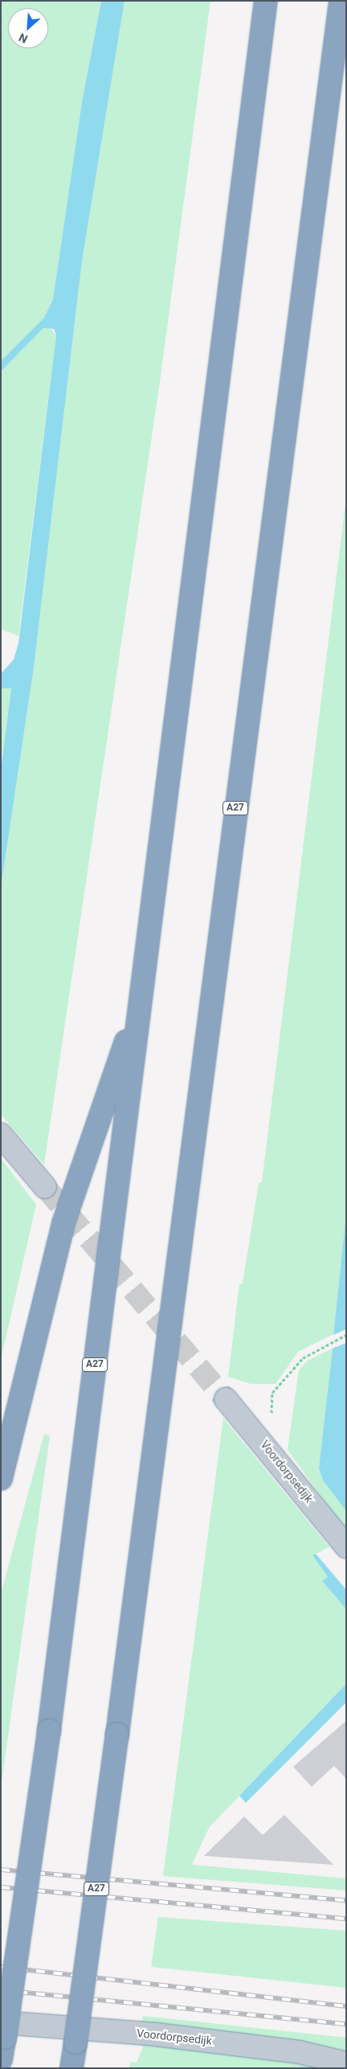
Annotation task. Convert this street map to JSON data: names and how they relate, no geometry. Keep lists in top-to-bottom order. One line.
{"streets":{"highway":["A27"],"street":["Voordorpsedijk"]},"crossings":[["A27","Voordorpsedijk"]],"north":"bottom left"}
